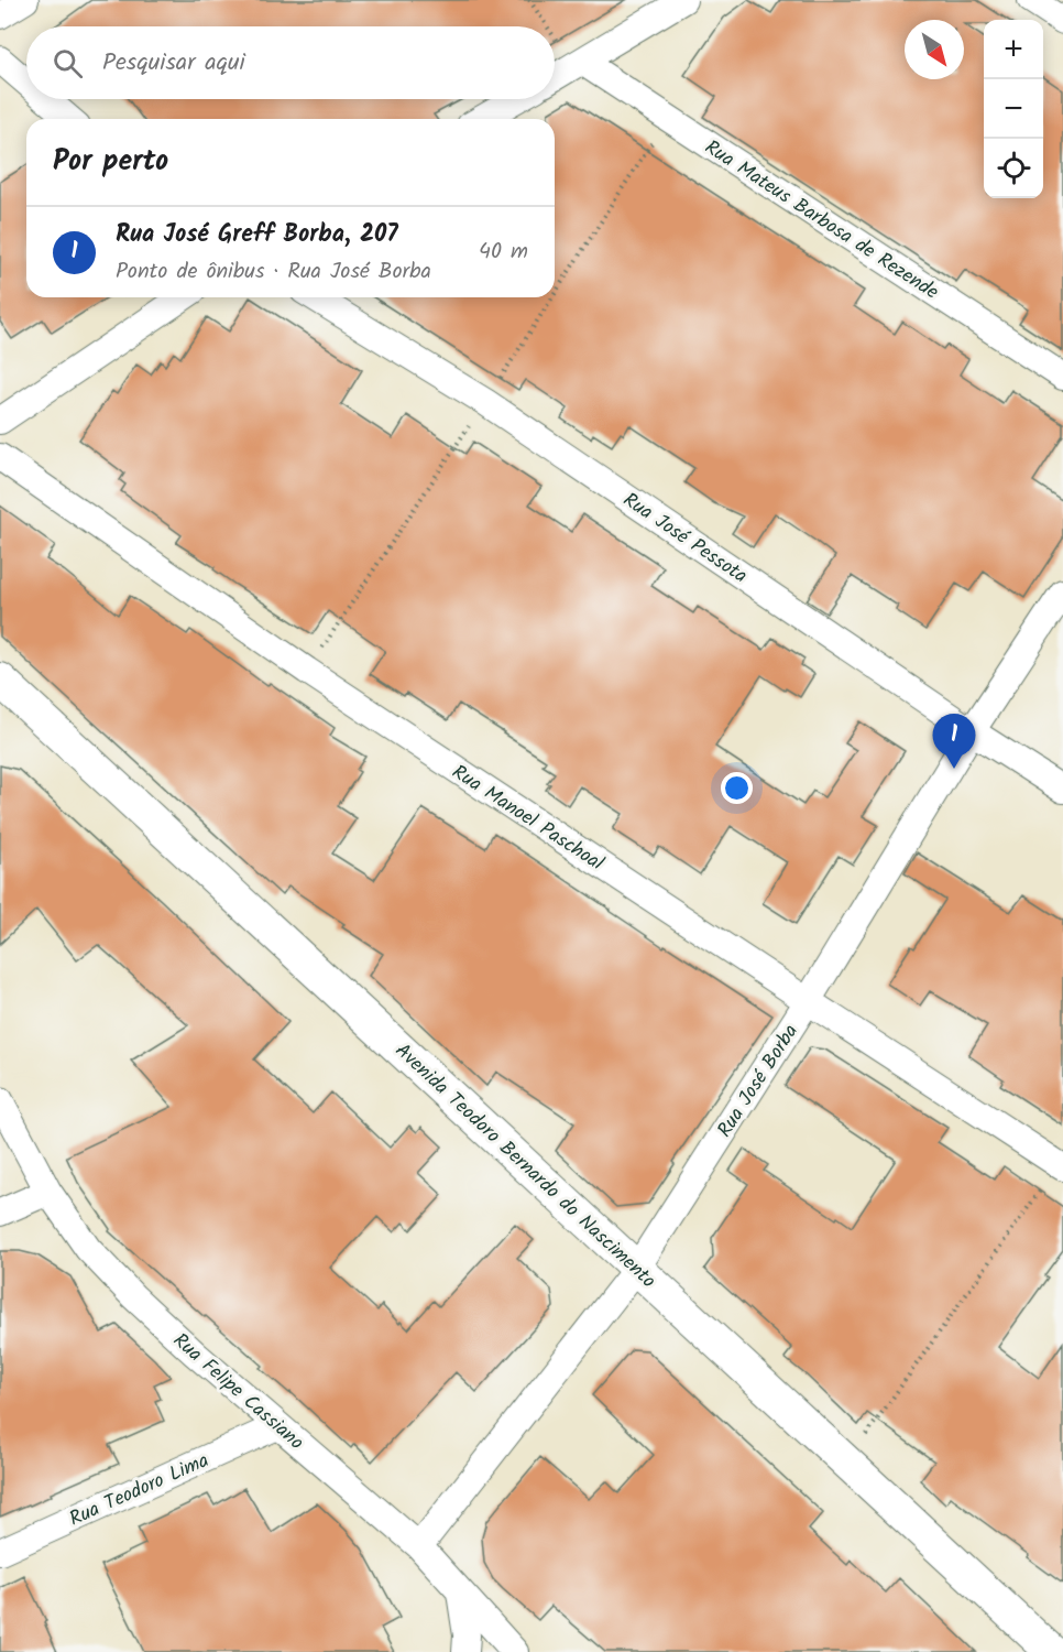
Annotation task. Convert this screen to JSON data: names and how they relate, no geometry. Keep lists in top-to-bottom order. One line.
{"streets":{"street":["Rua Mateus Barbosa de Rezende","Rua José Pessota","Rua Manoel Paschoal","Rua José Borba","Avenida Teodoro Bernardo do Nascimento","Rua Felipe Cassiano","Rua Teodoro Lima"]},"crossings":[["Rua José Pessota","Rua José Borba"],["Rua Manoel Paschoal","Rua José Borba"],["Rua José Borba","Avenida Teodoro Bernardo do Nascimento"],["Rua José Borba","Rua Felipe Cassiano"],["Rua Felipe Cassiano","Rua Teodoro Lima"]],"north":"bottom right","page":{"map_buttons":["+","−"],"search":"Pesquisar aqui","heading":"Por perto","list":[{"mark":"1","name":"Rua José Greff Borba, 207","note":"Ponto de ônibus · Rua José Borba","value":"40 m"}],"pins":"1"}}
